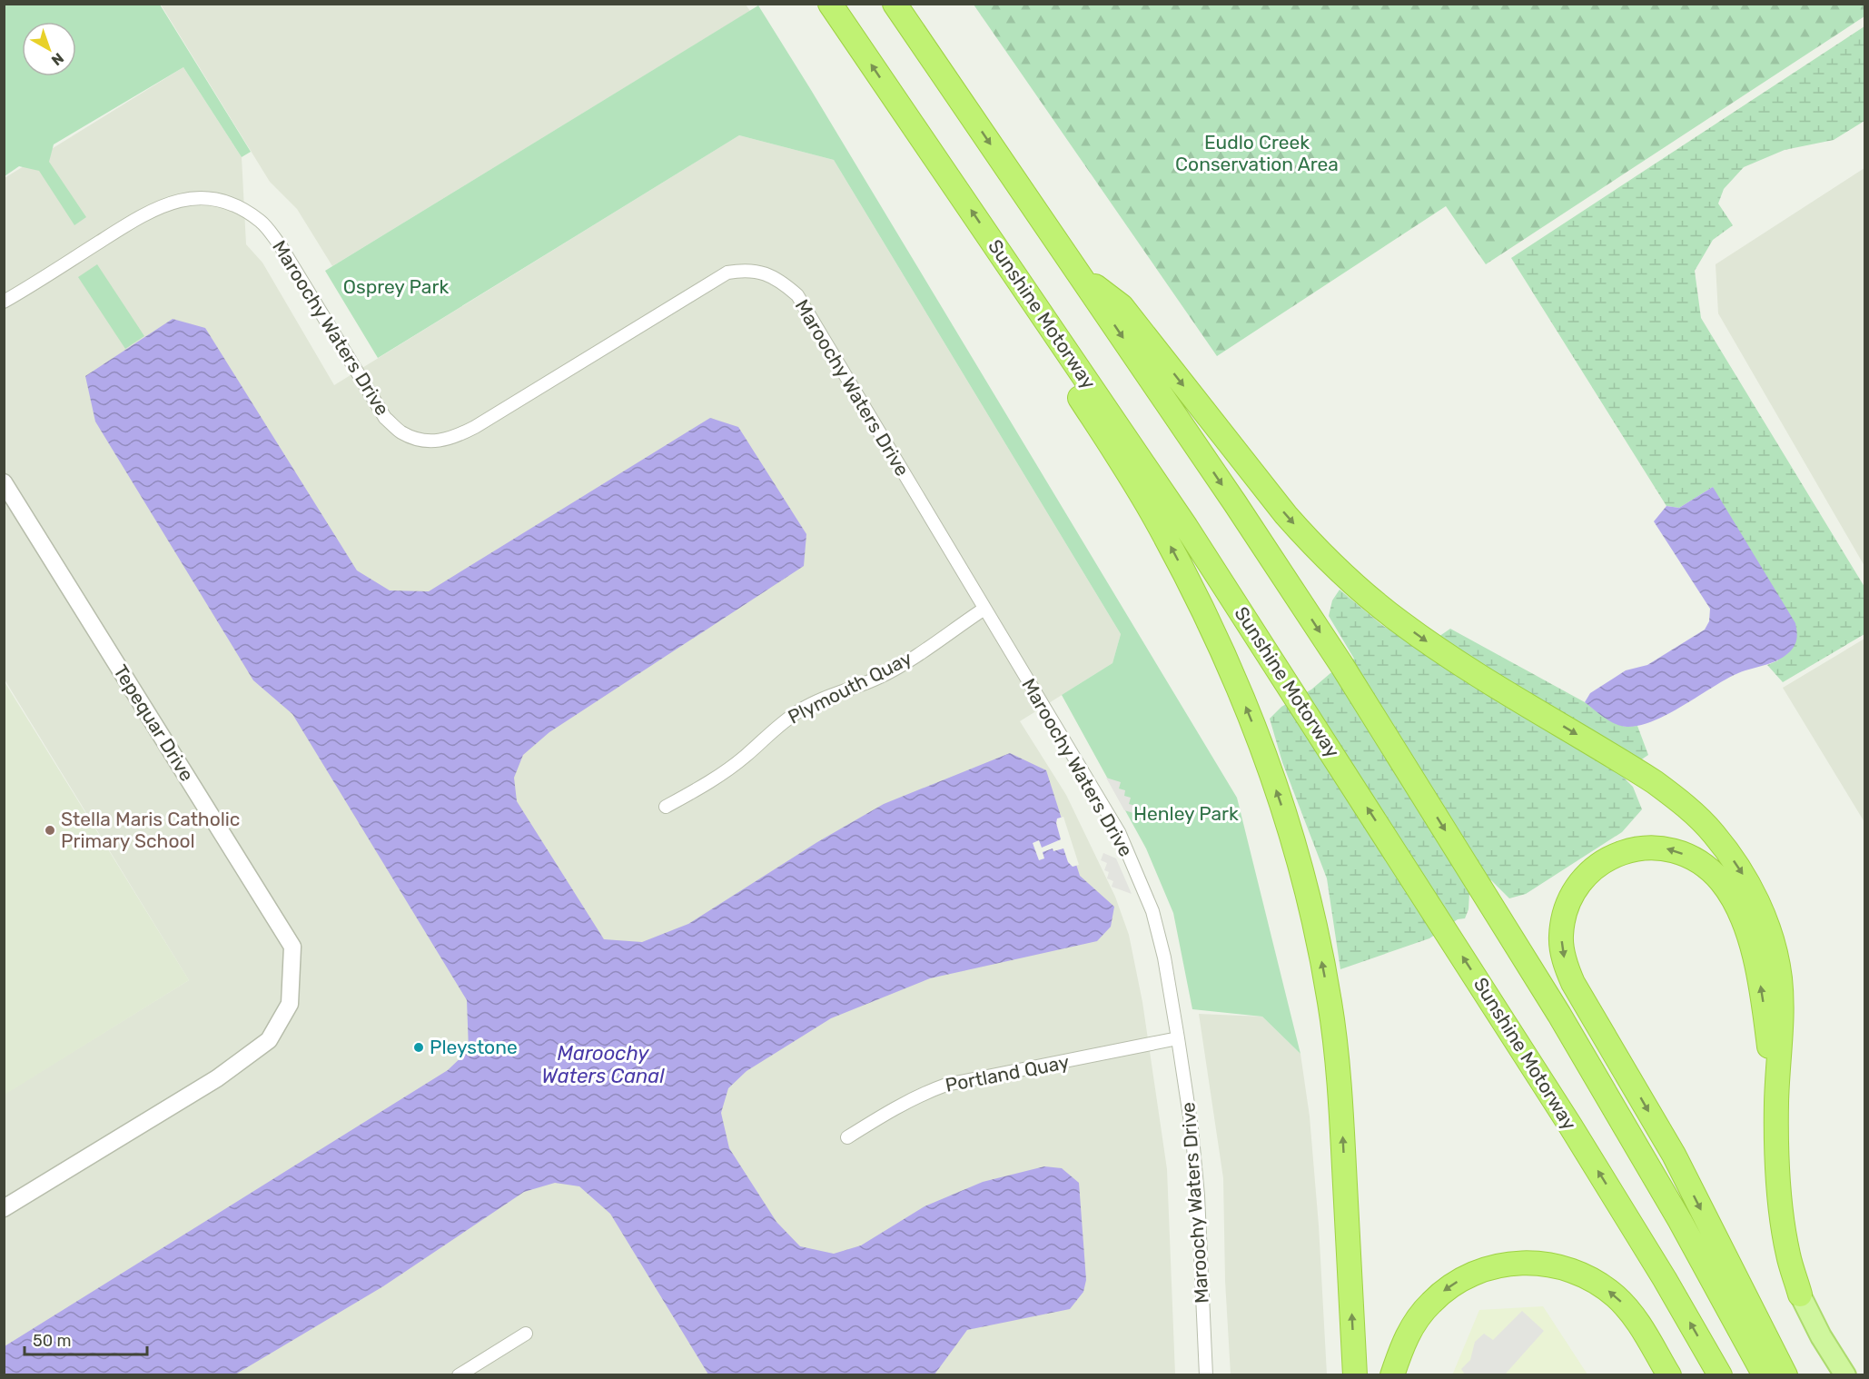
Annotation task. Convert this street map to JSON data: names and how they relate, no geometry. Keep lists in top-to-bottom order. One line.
{"streets":{"highway":["Sunshine Motorway"],"street":["Maroochy Waters Drive","Plymouth Quay","Tepequar Drive","Portland Quay"]},"crossings":[["Maroochy Waters Drive","Plymouth Quay"],["Maroochy Waters Drive","Portland Quay"]],"water":["Maroochy Waters Canal"],"parks":["Eudlo Creek Conservation Area","Osprey Park","Henley Park"],"places":["Stella Maris Catholic Primary School","Pleystone"],"scale_bar":"50 m","north":"bottom right"}
